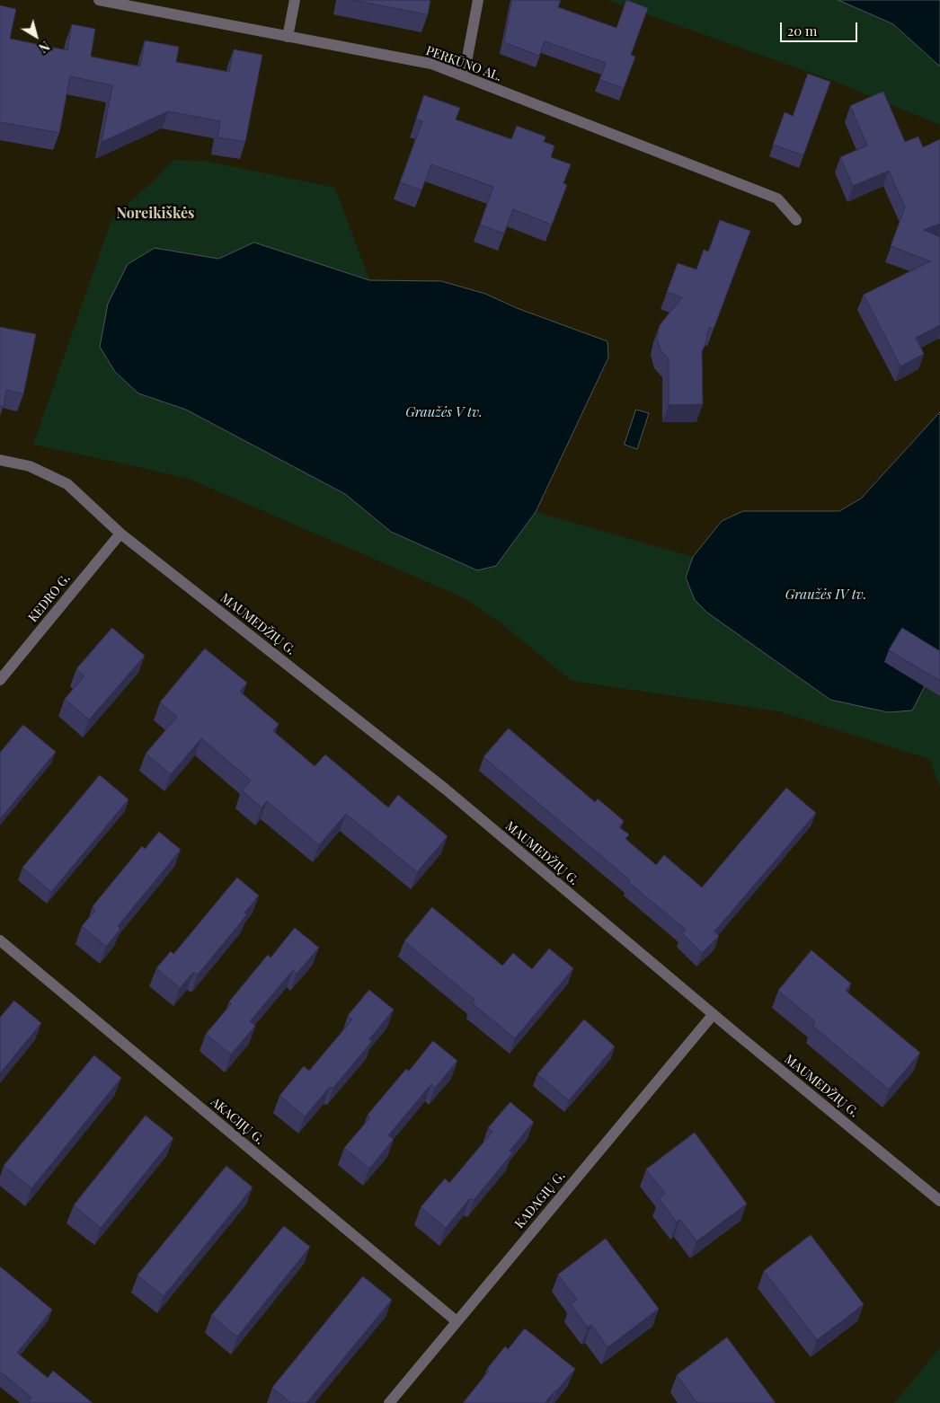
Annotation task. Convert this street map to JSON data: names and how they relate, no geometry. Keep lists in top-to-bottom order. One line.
{"streets":{"street":["PERKŪNO AL.","KEDRO G.","MAUMEDŽIŲ G.","AKACIJŲ G.","KADAGIŲ G."]},"crossings":[["KEDRO G.","MAUMEDŽIŲ G."],["MAUMEDŽIŲ G.","KADAGIŲ G."],["AKACIJŲ G.","KADAGIŲ G."]],"districts":["Noreikiškės"],"water":["Graužės V tv.","Graužės IV tv."],"scale_bar":"20 m","north":"bottom right"}
